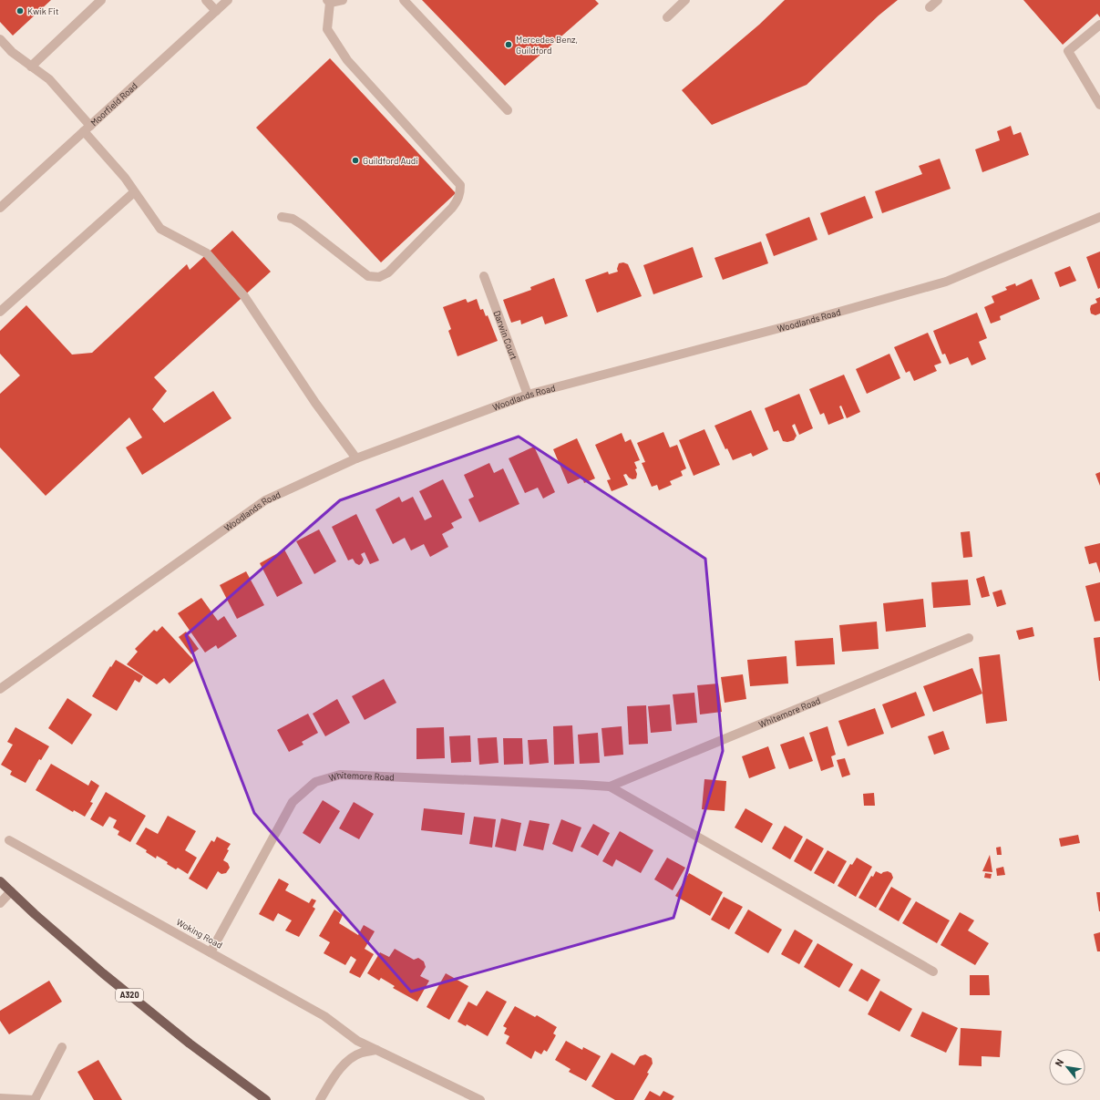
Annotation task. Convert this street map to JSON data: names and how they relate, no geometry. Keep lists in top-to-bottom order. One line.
{"streets":{"main road":["A320"],"street":["Moorfield Road","Woodlands Road","Darwin Court","Whitemore Road","Woking Road"]},"crossings":[["Woodlands Road","Darwin Court"],["Whitemore Road","Woking Road"]],"places":["Kwik Fit","Mercedes Benz, Guildford","Guildford Audi"],"north":"top left"}
